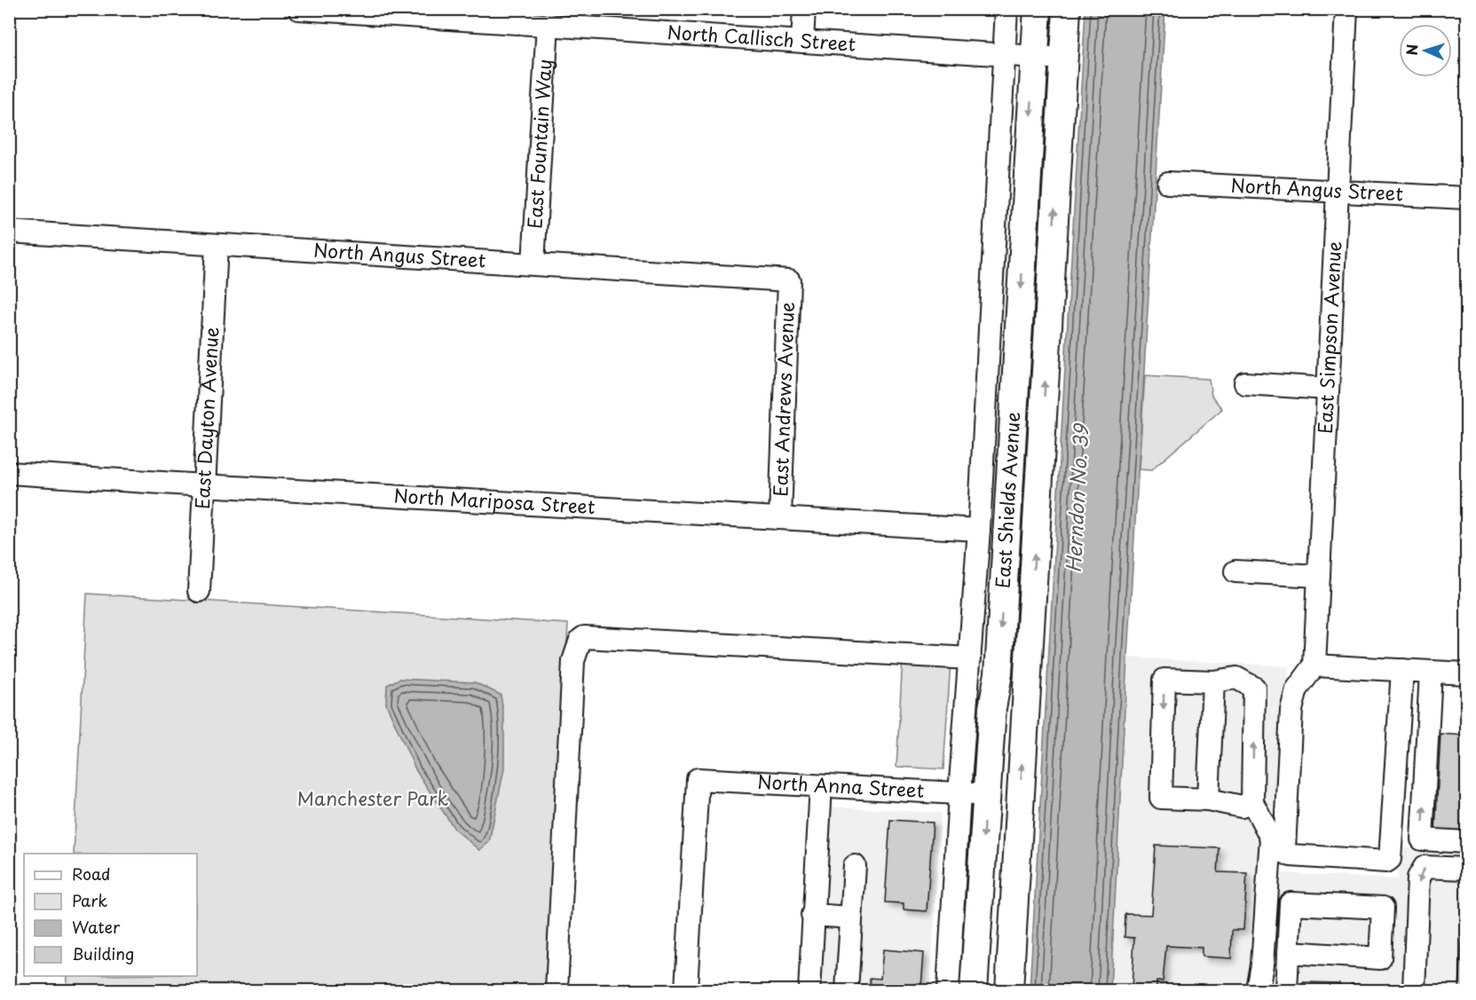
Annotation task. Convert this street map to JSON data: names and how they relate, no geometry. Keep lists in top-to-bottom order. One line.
{"streets":{"main road":["East Shields Avenue"],"street":["North Callisch Street","East Fountain Way","North Angus Street","East Simpson Avenue","East Andrews Avenue","East Dayton Avenue","North Mariposa Street","North Anna Street"]},"crossings":[["North Callisch Street","East Fountain Way"],["North Callisch Street","East Shields Avenue"],["East Fountain Way","North Angus Street"],["North Angus Street","East Simpson Avenue"],["North Angus Street","East Andrews Avenue"],["North Angus Street","East Dayton Avenue"],["East Andrews Avenue","North Mariposa Street"],["East Dayton Avenue","North Mariposa Street"],["East Shields Avenue","North Anna Street"]],"water":["Herndon No. 39"],"parks":["Manchester Park"],"legend":["Road","Park","Water","Building"],"north":"left"}
